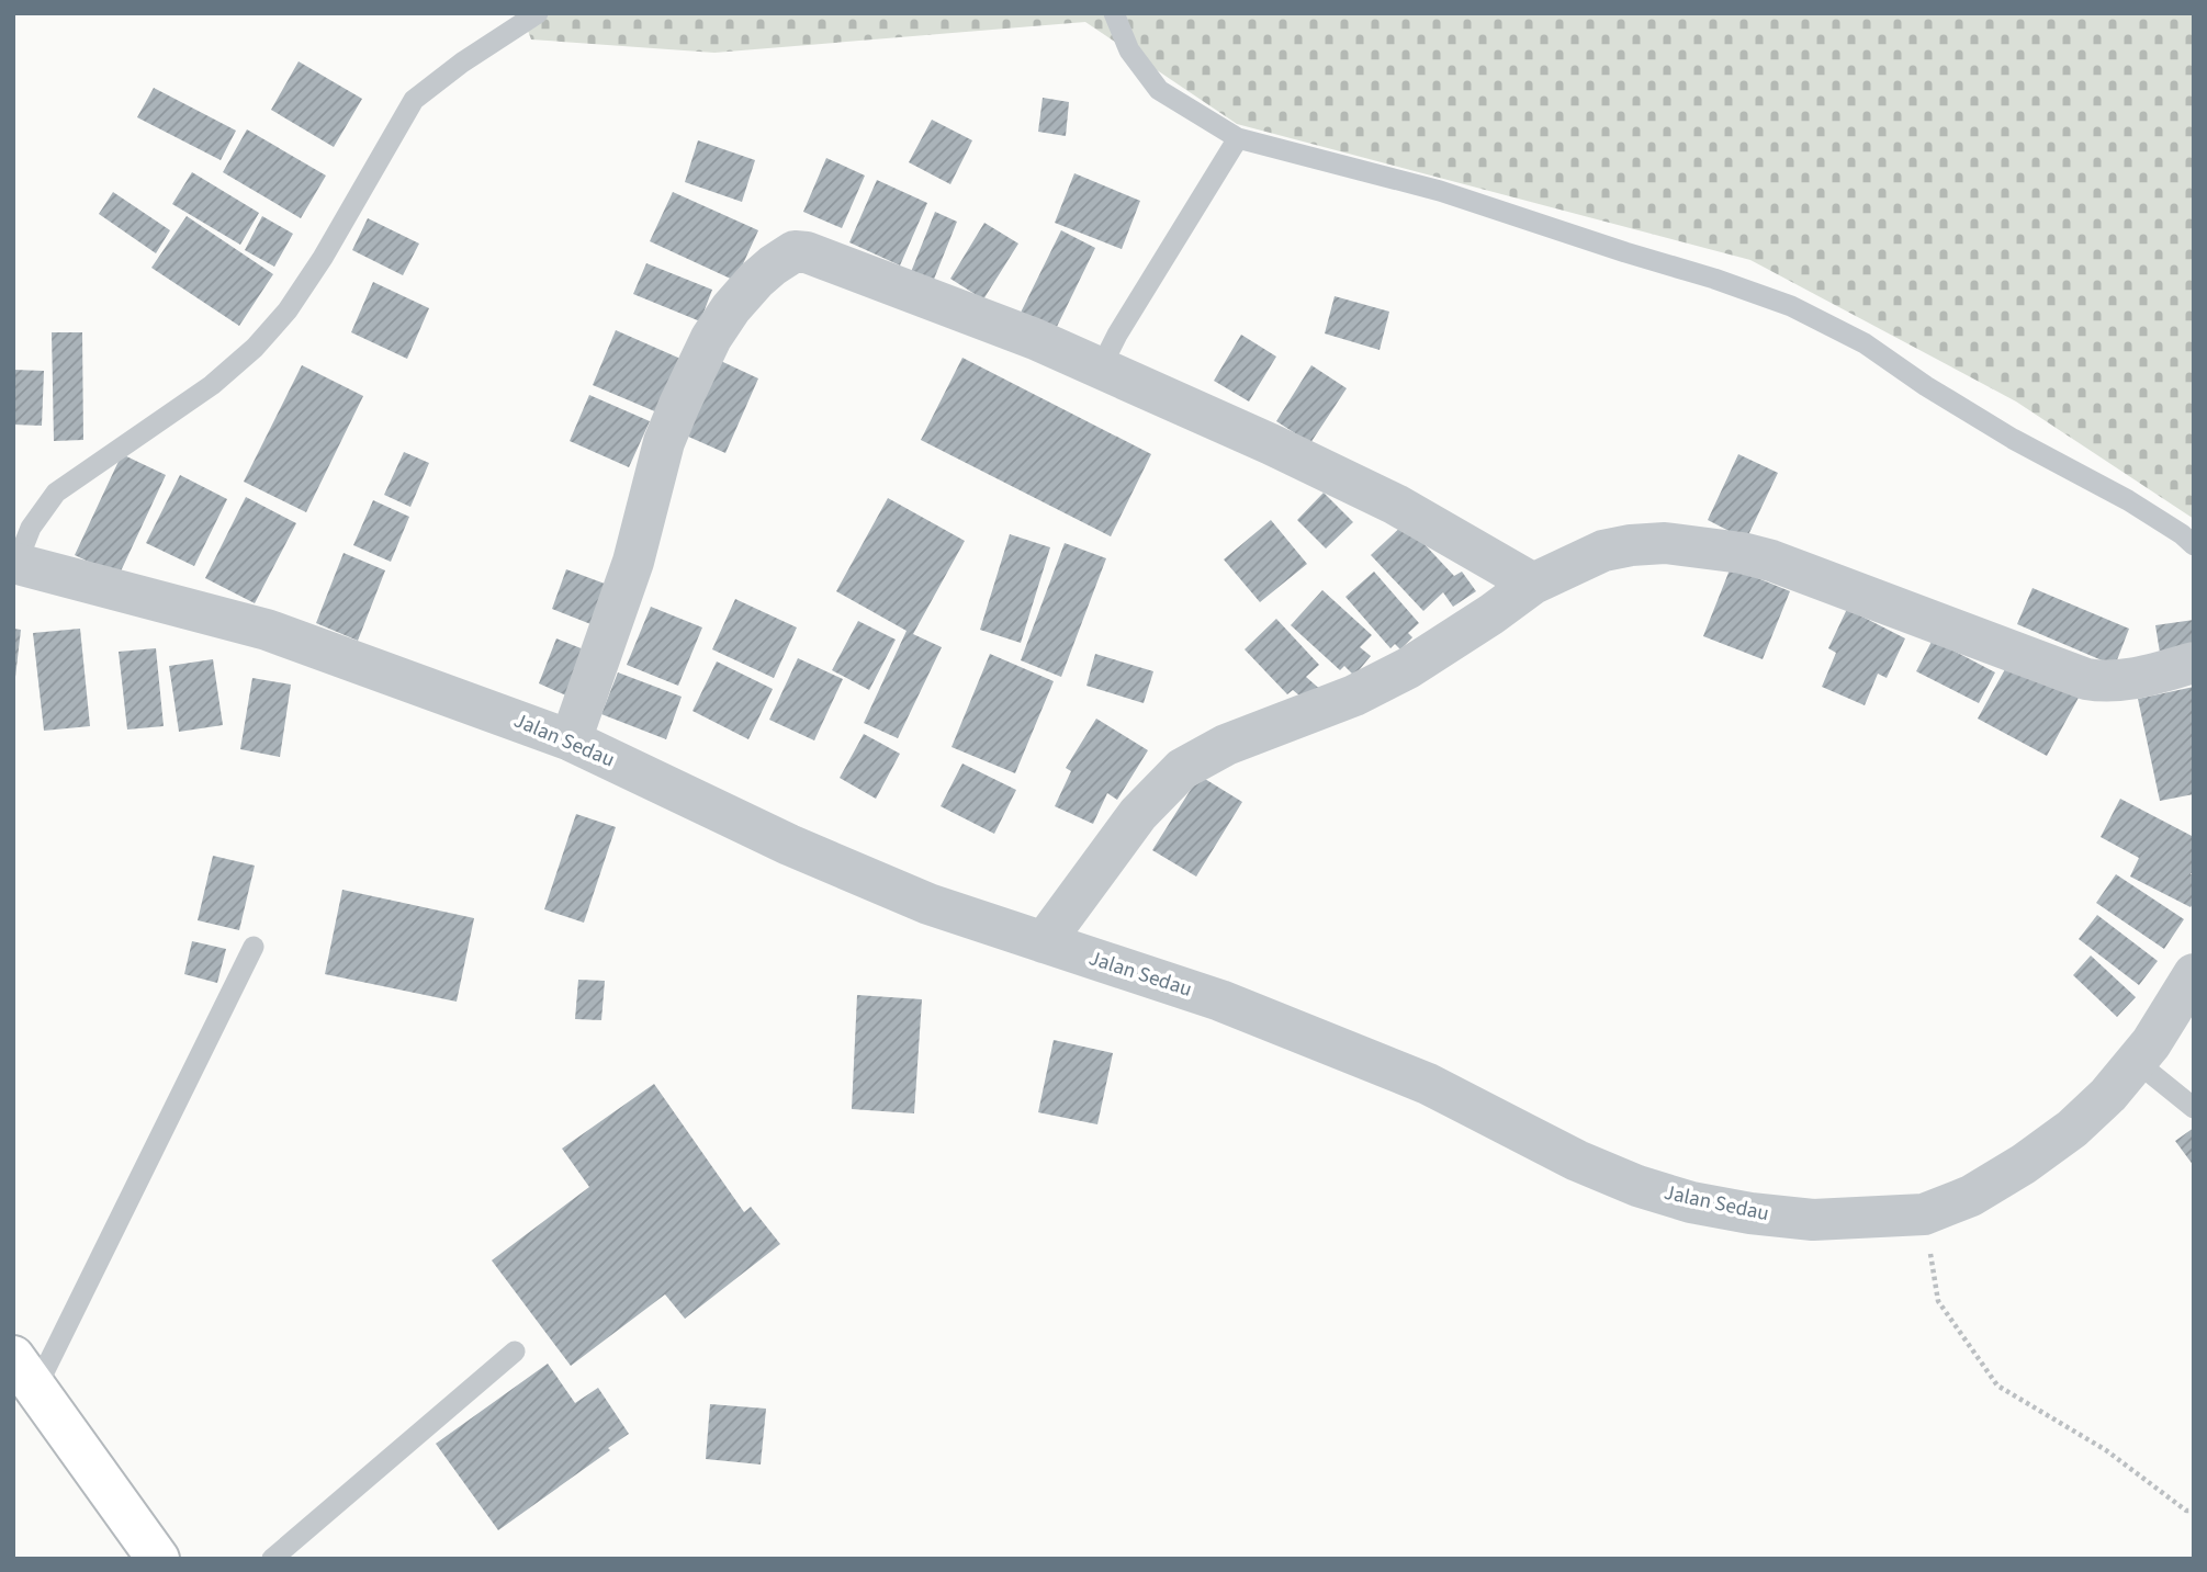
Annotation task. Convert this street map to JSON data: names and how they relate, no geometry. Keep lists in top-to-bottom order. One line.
{"streets":{"street":["Jalan Sedau"]}}
